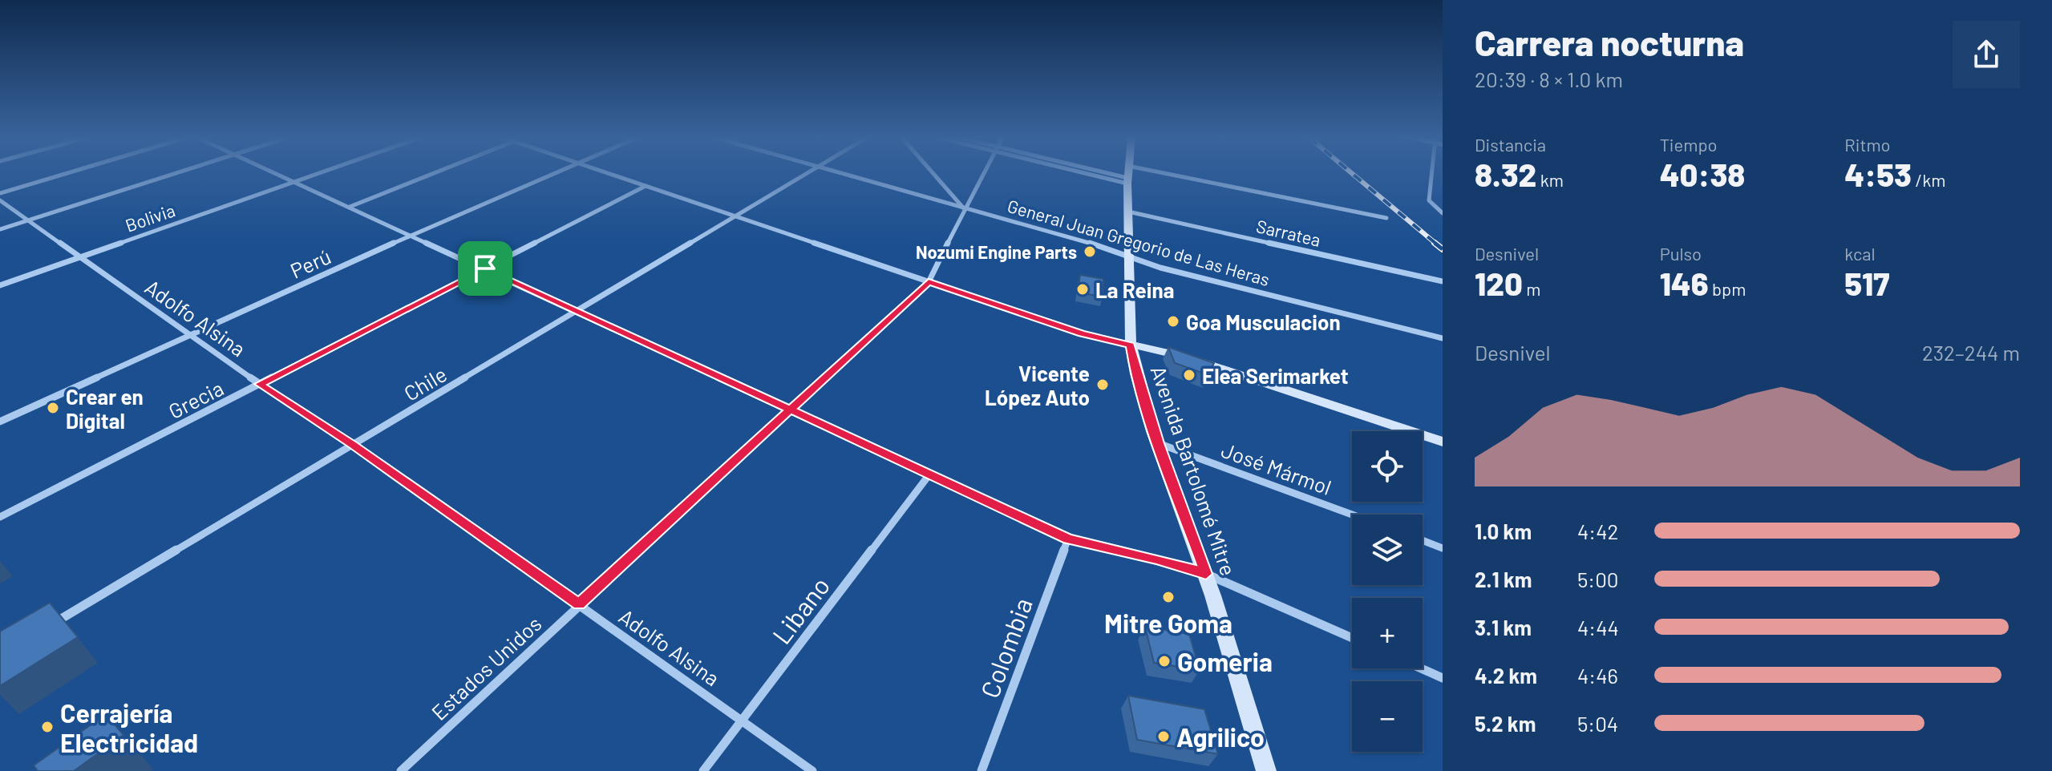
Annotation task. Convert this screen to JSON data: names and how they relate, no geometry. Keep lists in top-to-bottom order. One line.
{"streets":{"main road":["Avenida Bartolomé Mitre"],"street":["Bolivia","Sarratea","General Juan Gregorio de Las Heras","Perú","Adolfo Alsina","Chile","Grecia","José Mármol","Libano","Colombia","Estados Unidos"]},"crossings":[["Bolivia","Adolfo Alsina"],["Sarratea","Avenida Bartolomé Mitre"],["General Juan Gregorio de Las Heras","Avenida Bartolomé Mitre"],["General Juan Gregorio de Las Heras","Estados Unidos"],["Perú","Adolfo Alsina"],["Adolfo Alsina","Chile"],["Adolfo Alsina","Grecia"],["Adolfo Alsina","Libano"],["Adolfo Alsina","Estados Unidos"],["José Mármol","Avenida Bartolomé Mitre"]],"places":["Nozumi Engine Parts","La Reina","Goa Musculacion","Elea Serimarket","Vicente López Auto","Crear en Digital","Mitre Goma","Gomeria","Cerrajería Electricidad","Agrilico"],"page":{"heading":["Carrera nocturna","20:39 · 8 × 1.0 km"],"stats":[["Distancia","8.32 km"],["Tiempo","40:38"],["Ritmo","4:53 /km"],["Desnivel","120 m"],["Pulso","146 bpm"],["kcal","517"]],"chart":["Desnivel","232–244 m"],"map_buttons":["+","−"],"list":[{"name":"1.0 km","note":"4:42"},{"name":"2.1 km","note":"5:00"},{"name":"3.1 km","note":"4:44"},{"name":"4.2 km","note":"4:46"},{"name":"5.2 km","note":"5:04"}]}}
